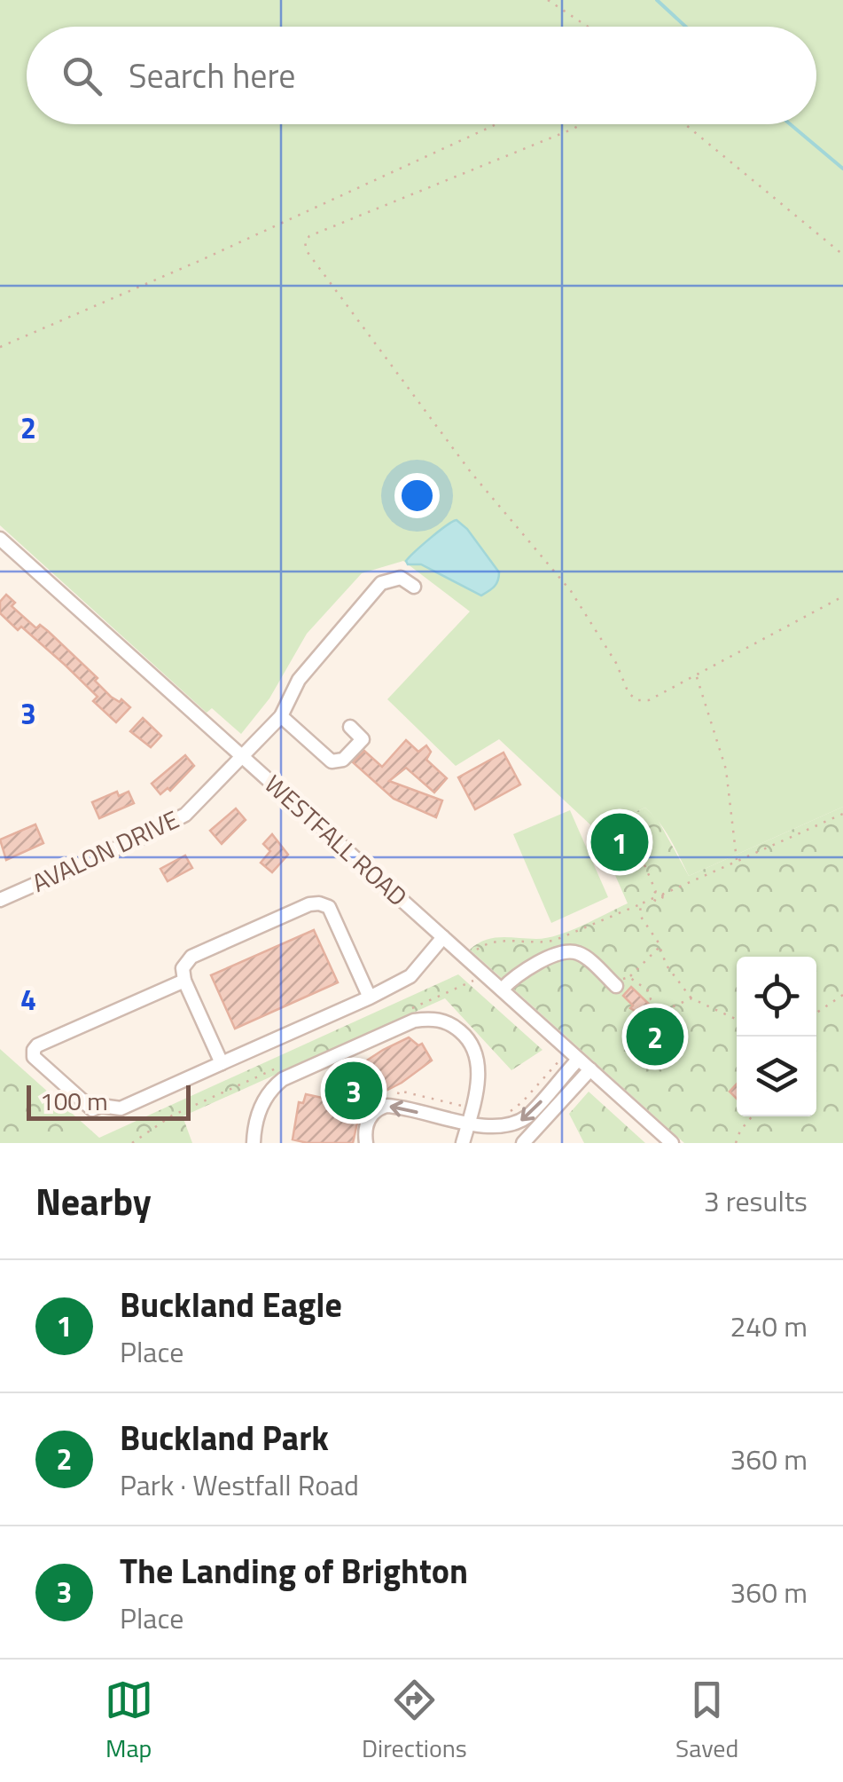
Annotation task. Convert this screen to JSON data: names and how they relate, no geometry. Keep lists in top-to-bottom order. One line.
{"streets":{"street":["WESTFALL ROAD","AVALON DRIVE"]},"crossings":[["WESTFALL ROAD","AVALON DRIVE"]],"scale_bar":"100 m","page":{"search":"Search here","pins":["1","2","3"],"scale":"100 m","heading":["Nearby","3 results"],"list":[{"mark":"1","name":"Buckland Eagle","note":"Place","value":"240 m"},{"mark":"2","name":"Buckland Park","note":"Park · Westfall Road","value":"360 m"},{"mark":"3","name":"The Landing of Brighton","note":"Place","value":"360 m"}],"nav":["Map","Directions","Saved"]},"grid":{"rows":["2","3","4"]}}
